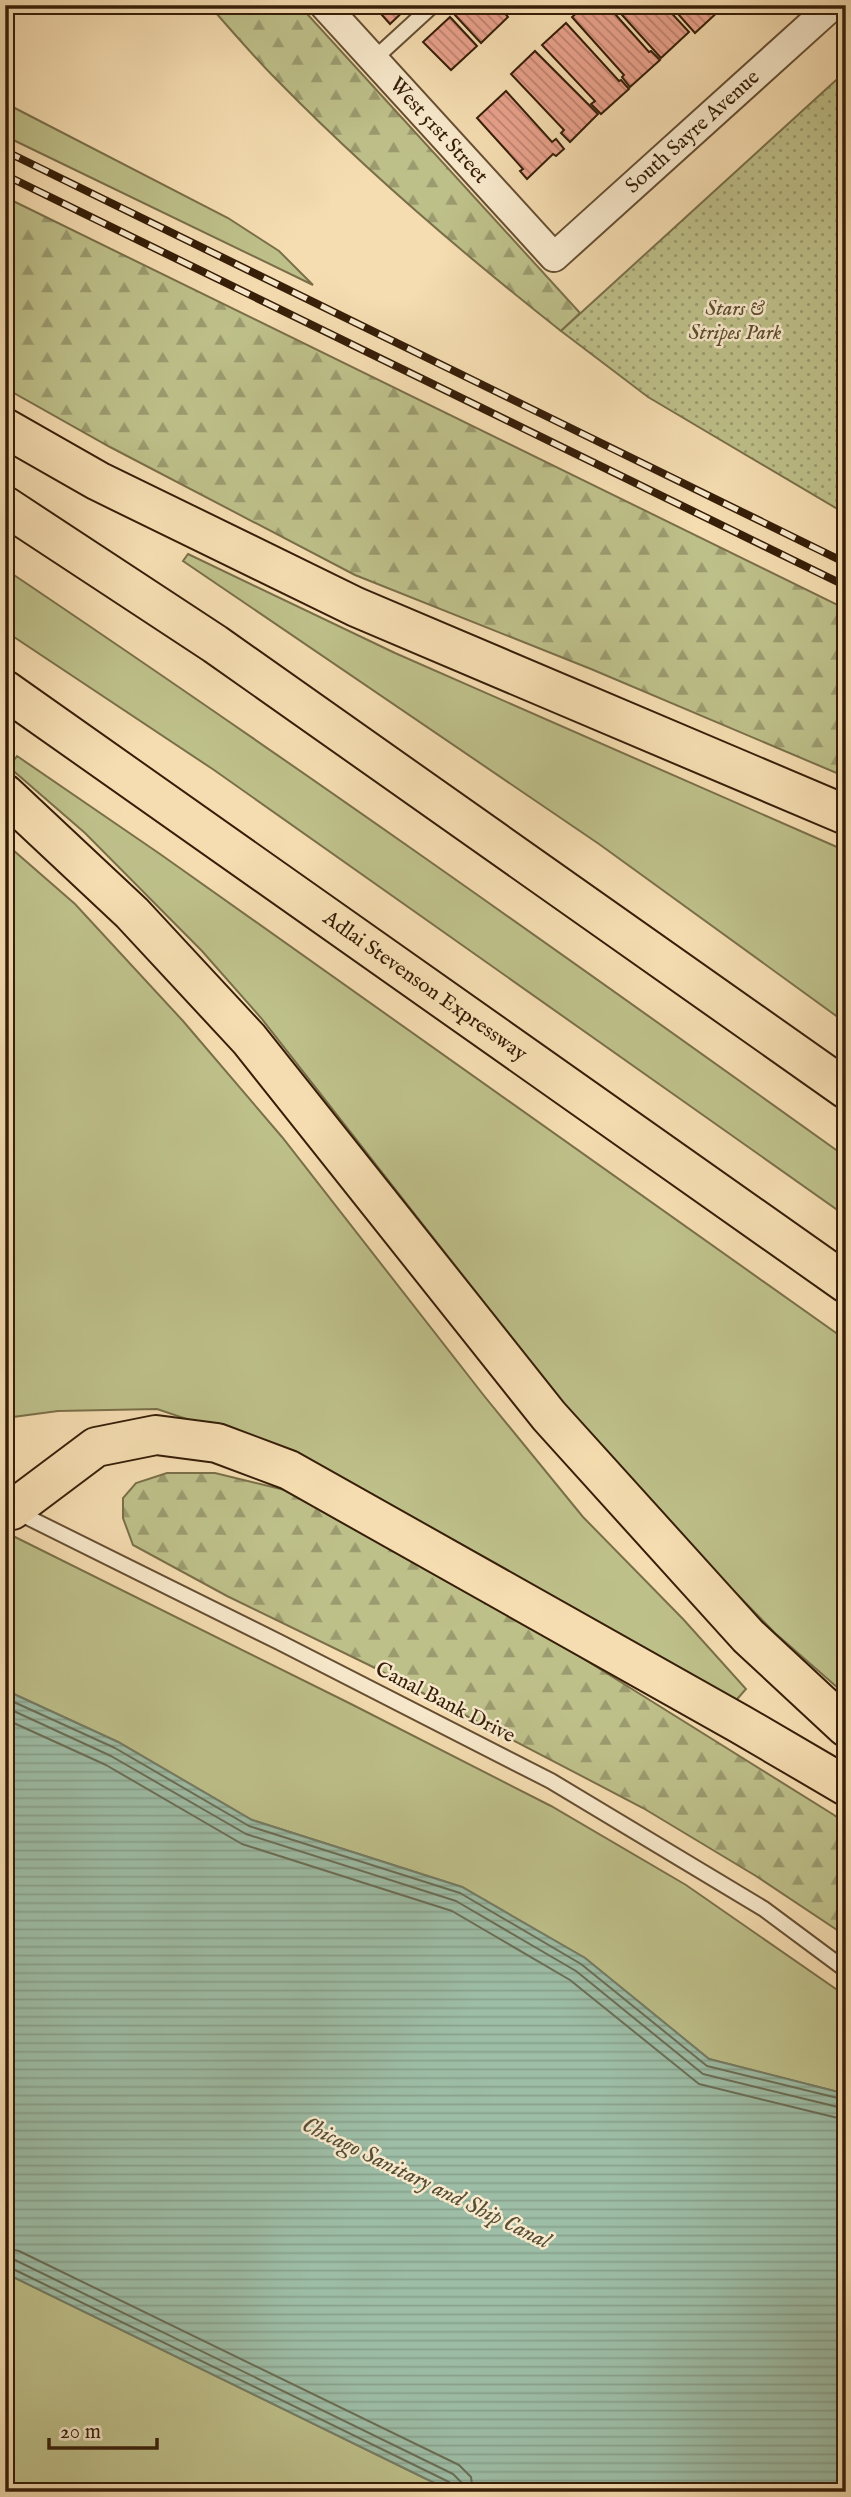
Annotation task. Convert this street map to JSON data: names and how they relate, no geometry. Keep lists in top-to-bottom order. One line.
{"streets":{"main road":["Adlai Stevenson Expressway"],"street":["West 51st Street","South Sayre Avenue"],"lane":["Canal Bank Drive"]},"crossings":[["West 51st Street","South Sayre Avenue"]],"water":["Chicago Sanitary and Ship Canal"],"parks":["Stars & Stripes Park"],"scale_bar":"20 m"}
